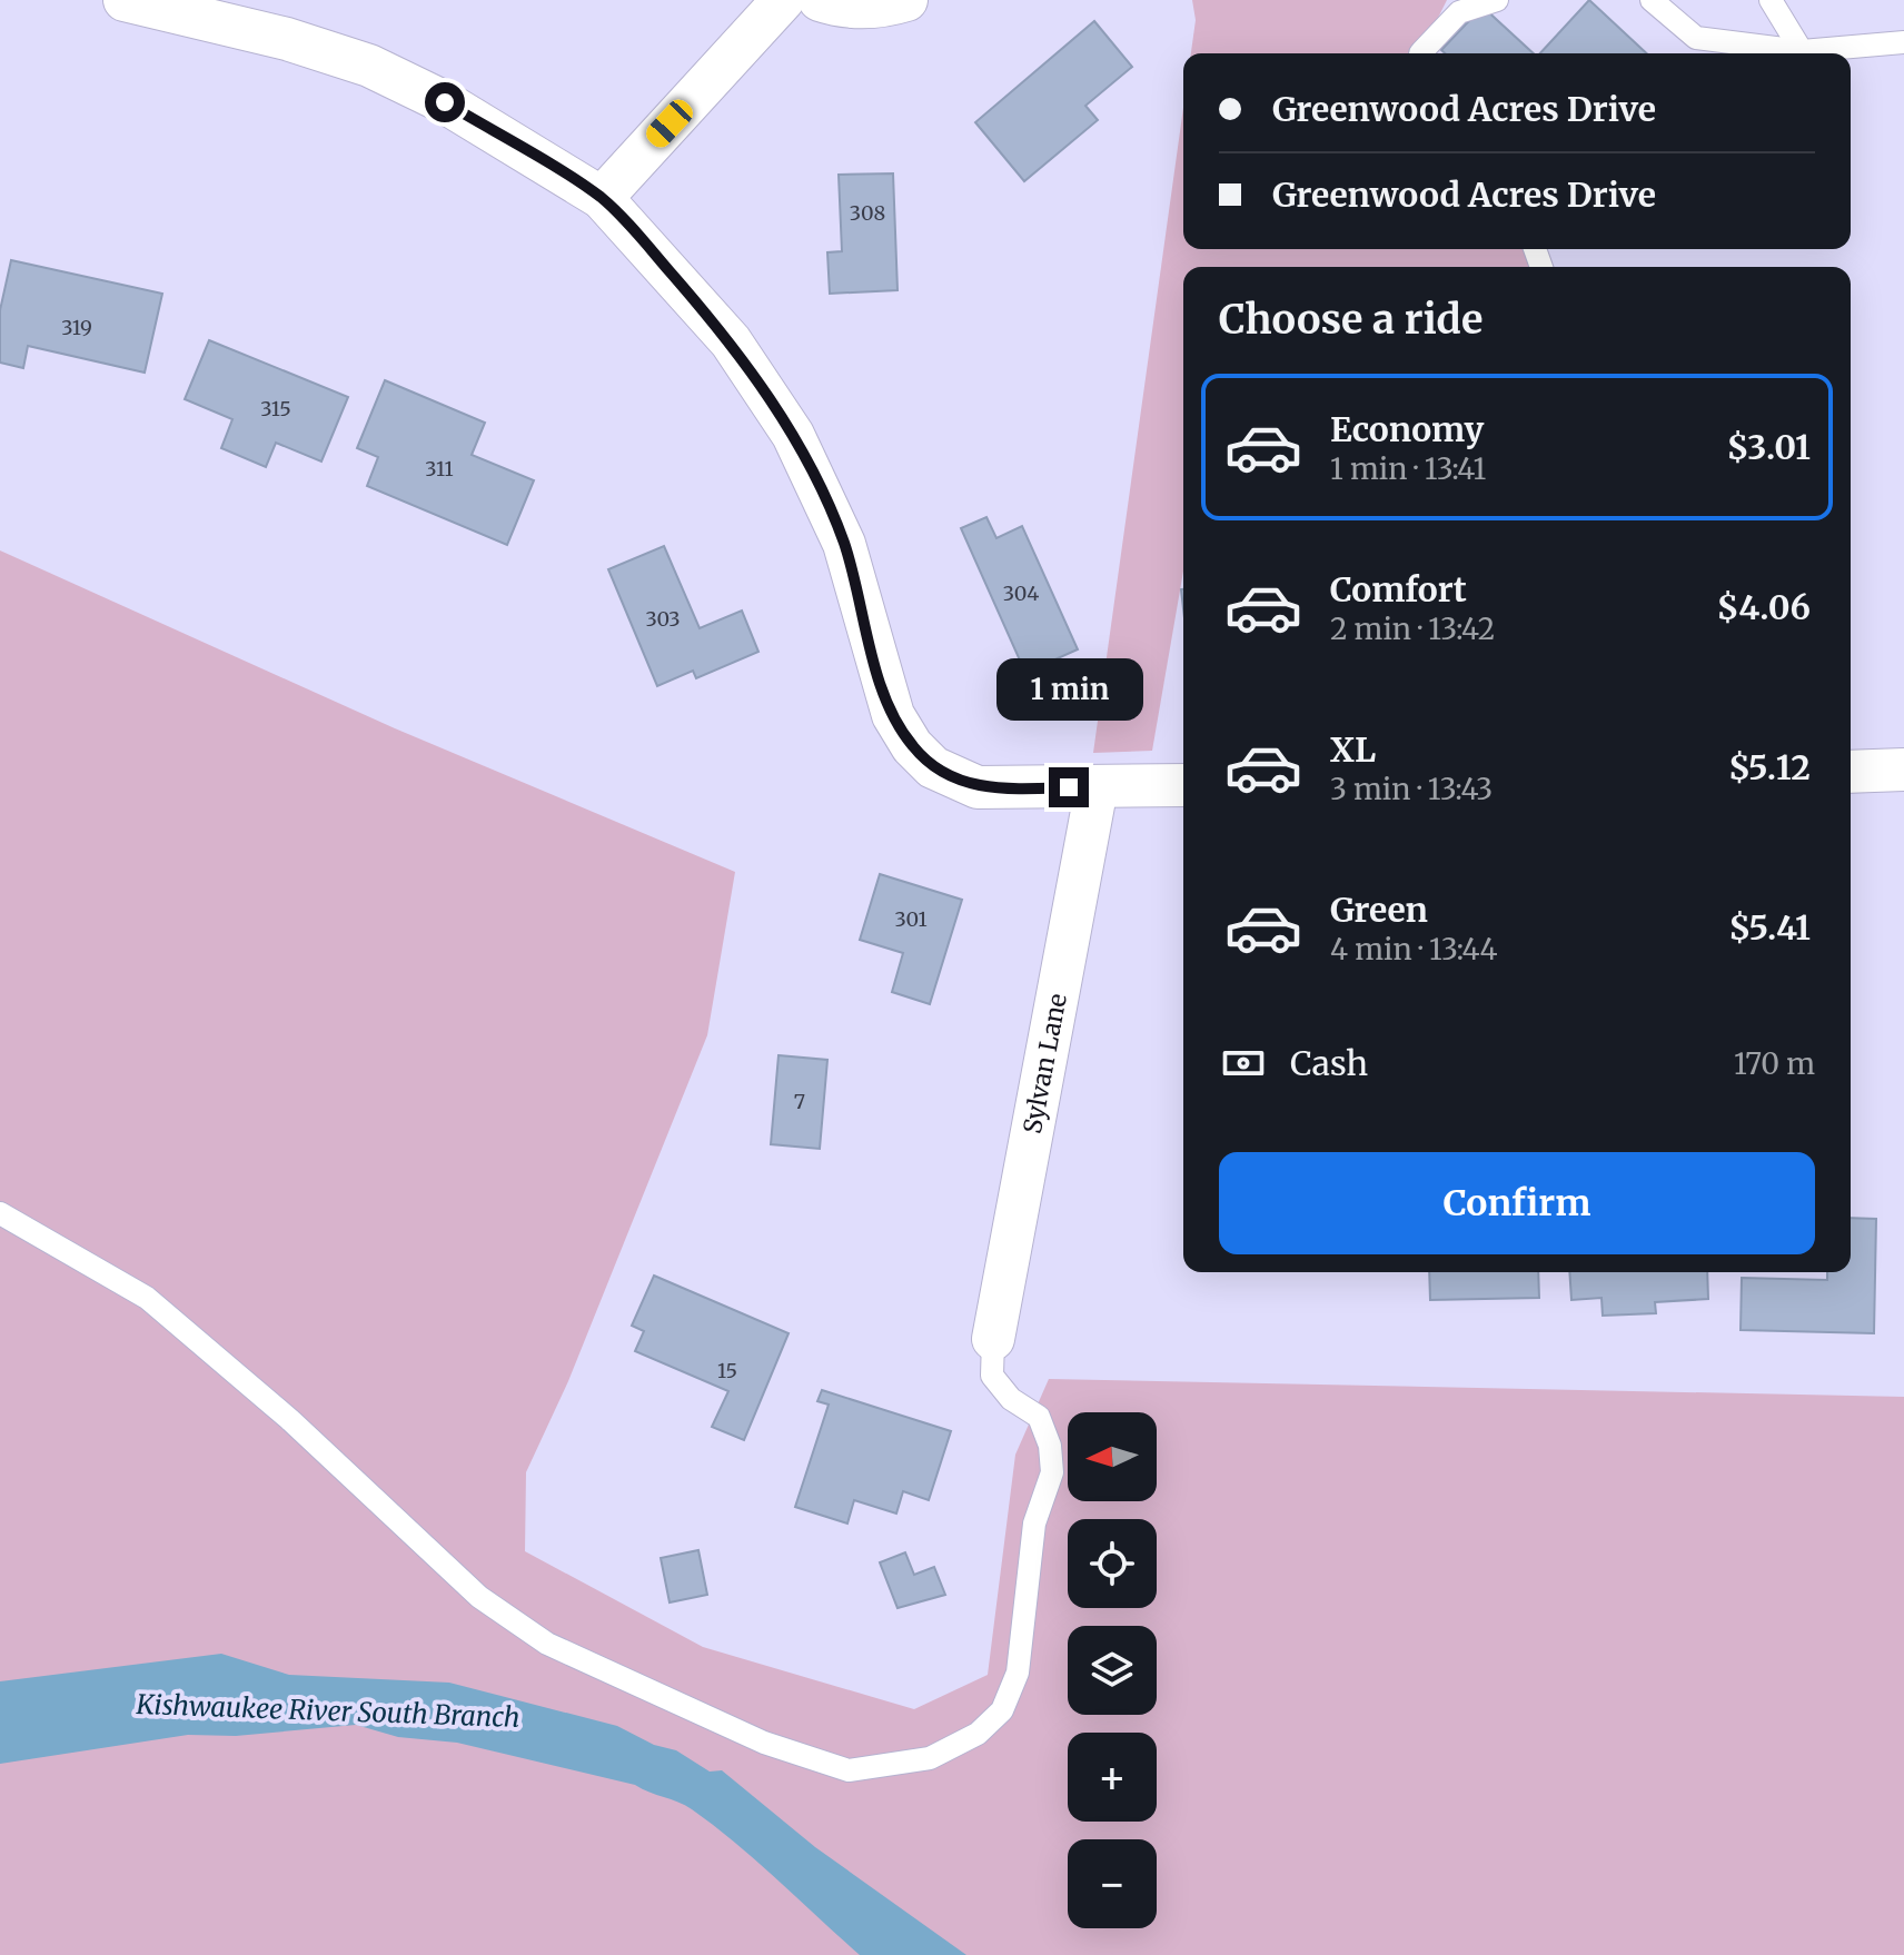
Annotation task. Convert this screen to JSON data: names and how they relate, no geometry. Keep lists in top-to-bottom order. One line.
{"streets":{"street":["Sylvan Lane"]},"water":["Kishwaukee River South Branch"],"house_numbers":["308","319","315","311","304","303","301","7","15"],"north":"left","page":{"banner":["Greenwood Acres Drive","Greenwood Acres Drive"],"heading":"Choose a ride","list":[{"name":"Economy","note":"1 min · 13:41","value":"$3.01"},{"name":"Comfort","note":"2 min · 13:42","value":"$4.06"},{"name":"XL","note":"3 min · 13:43","value":"$5.12"},{"name":"Green","note":"4 min · 13:44","value":"$5.41"}],"bubble":"1 min","pay":["Cash","170 m"],"buttons":"Confirm","map_buttons":["+","−"]}}
